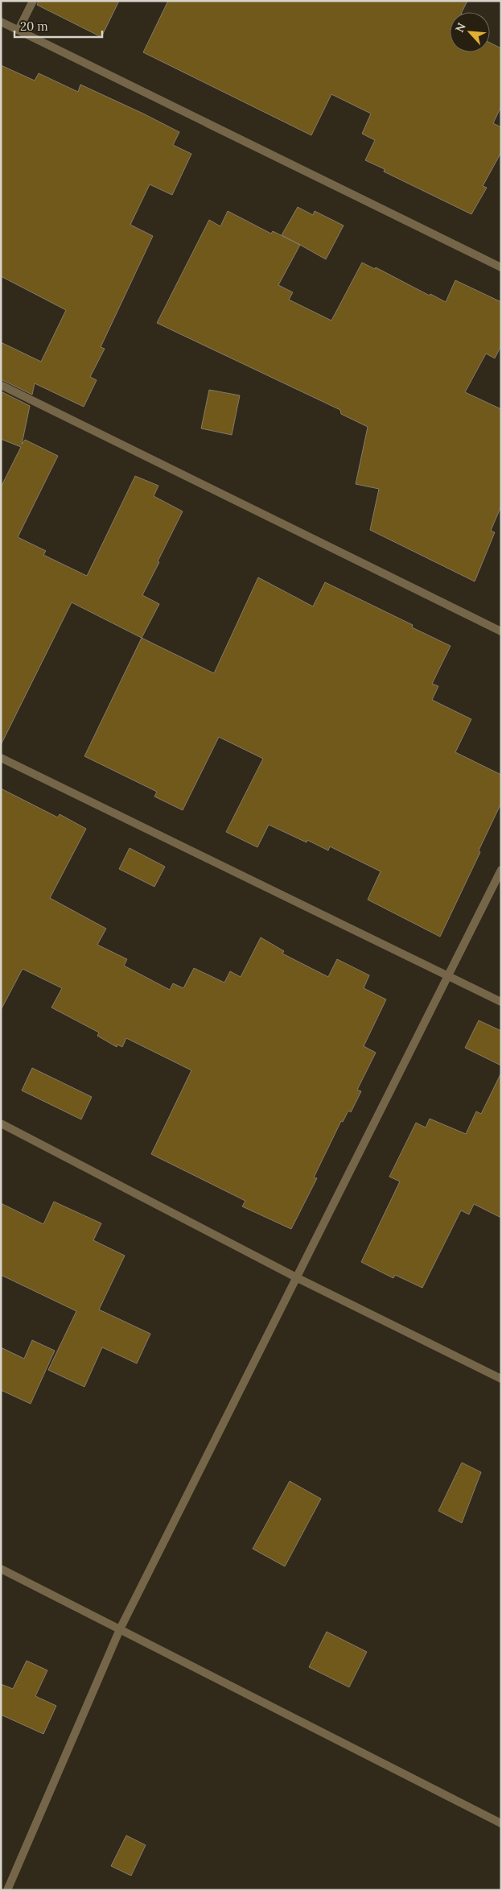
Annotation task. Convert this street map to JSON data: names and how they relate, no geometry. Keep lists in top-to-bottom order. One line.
{"scale_bar":"20 m","north":"top left"}
